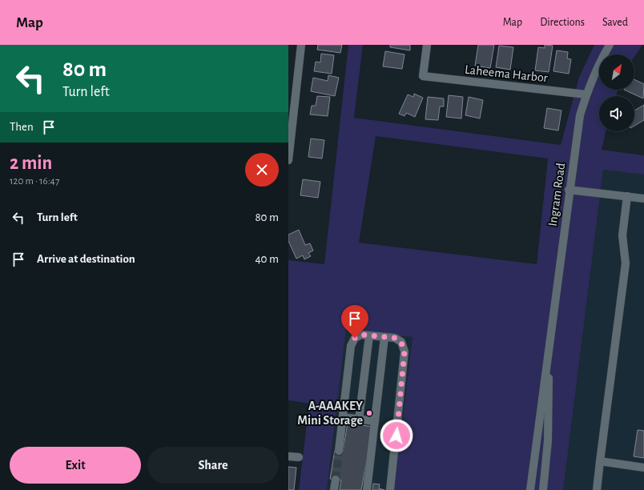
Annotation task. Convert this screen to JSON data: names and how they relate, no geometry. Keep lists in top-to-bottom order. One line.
{"streets":{"street":["Laheema Harbor","Ingram Road"]},"crossings":[["Laheema Harbor","Ingram Road"]],"places":["A-AAAKEY Mini Storage"],"north":"top right","page":{"header":"Map","nav":["Map","Directions","Saved"],"turn":["80 m","Turn left"],"then":"Then","heading":["2 min","120 m · 16:47"],"list":[{"name":"Turn left","value":"80 m"},{"name":"Arrive at destination","value":"40 m"}],"buttons":["Exit","Share"]}}
